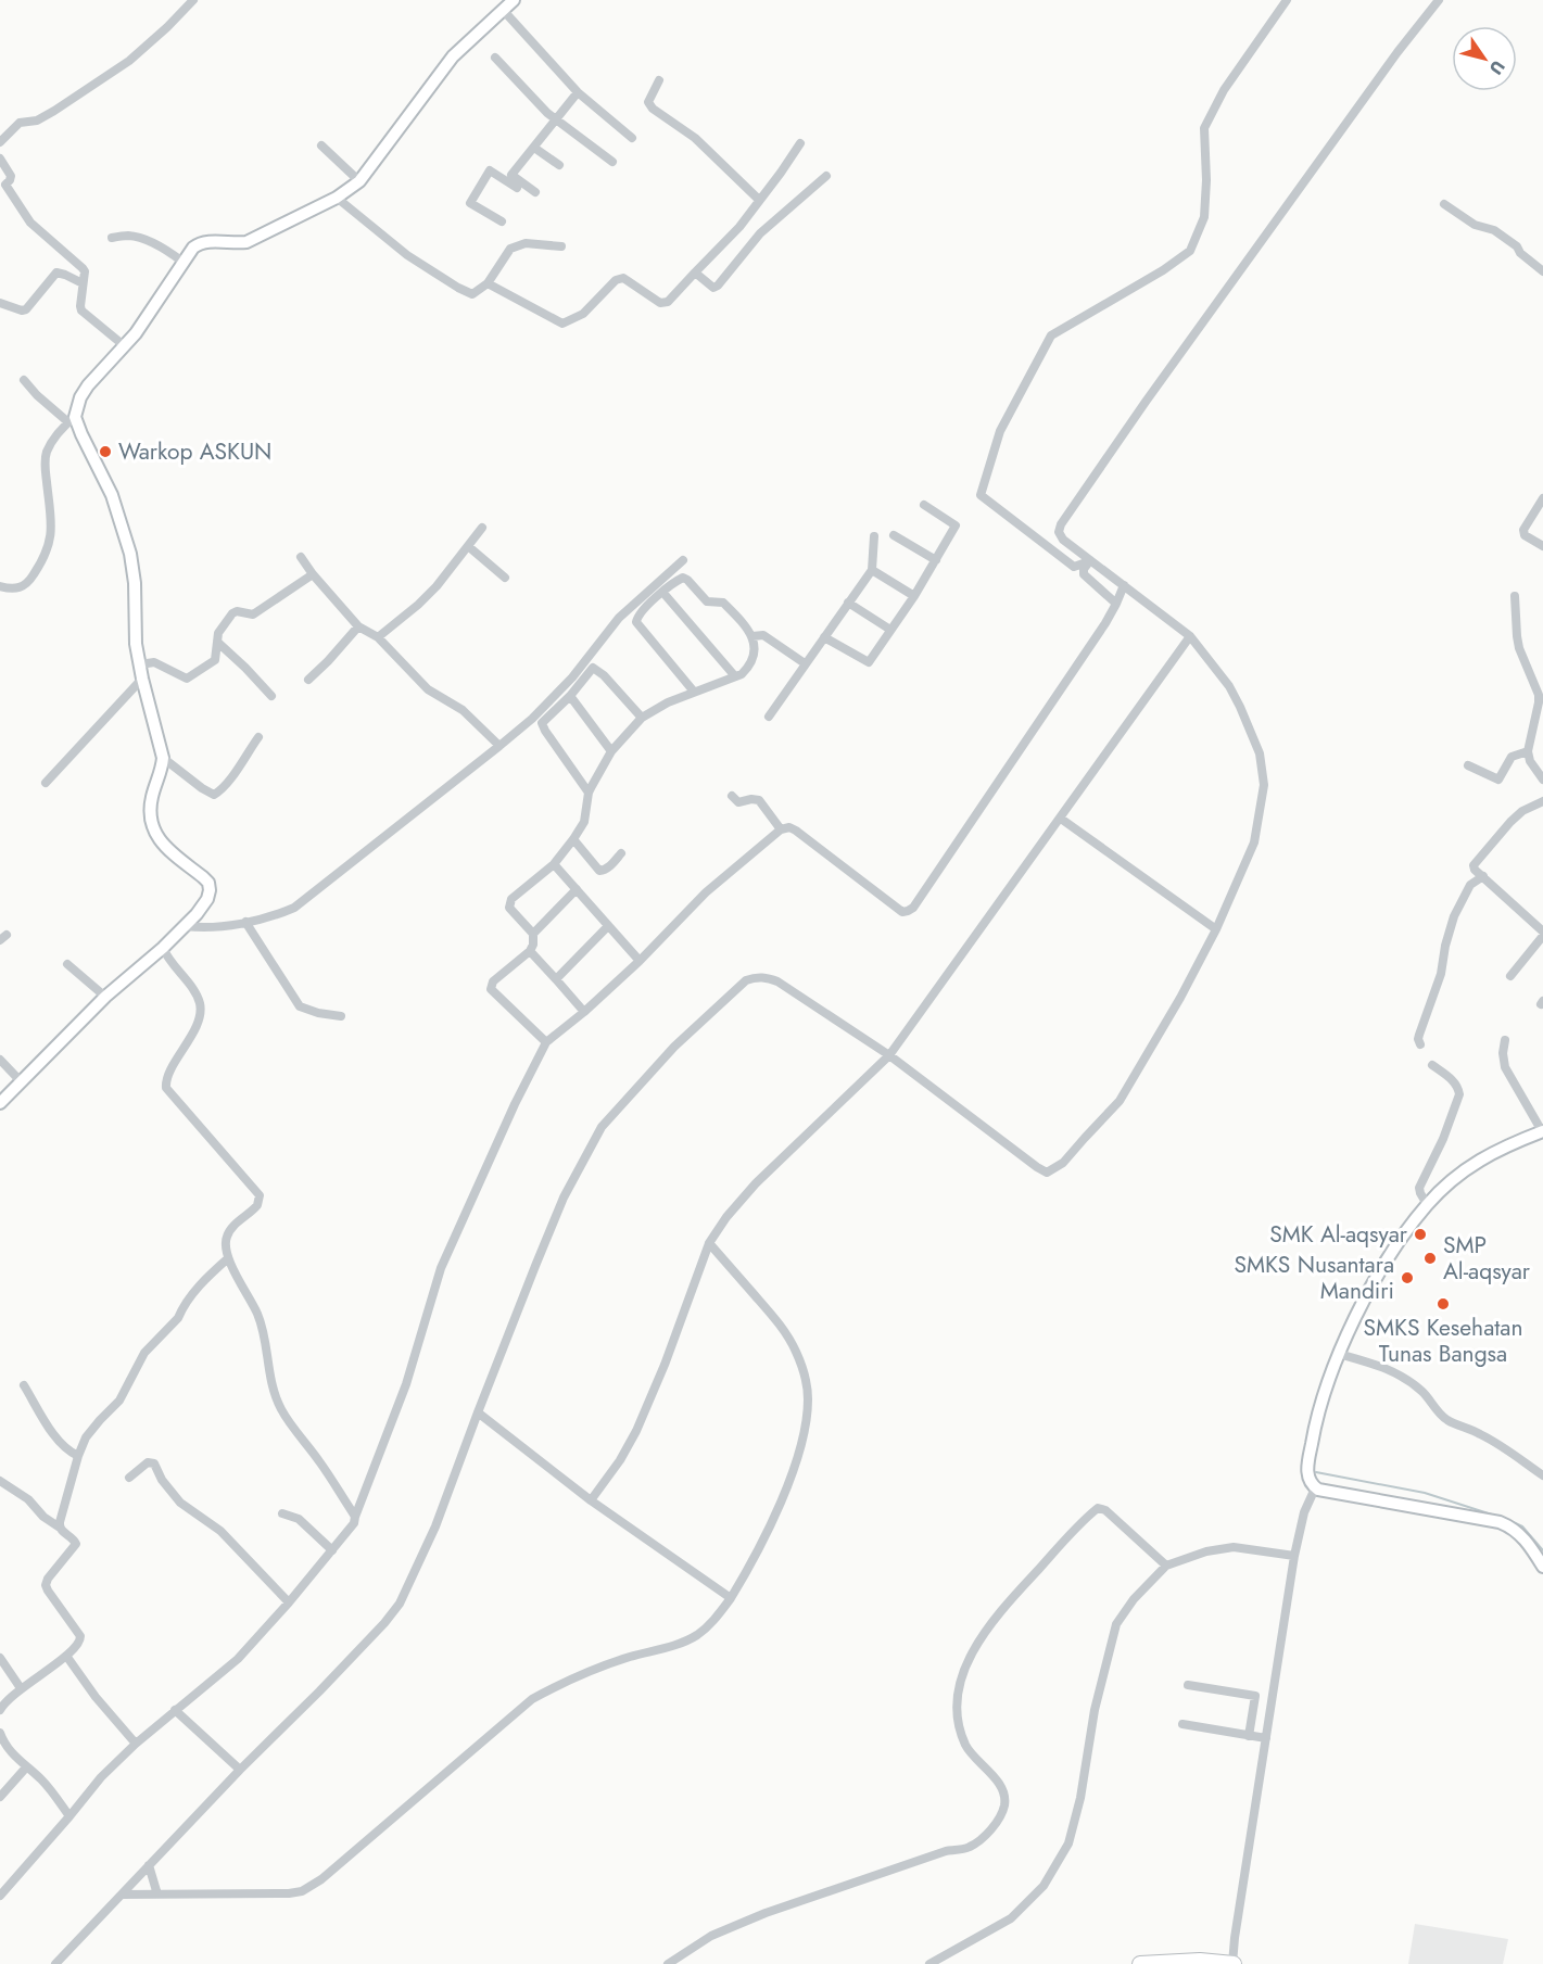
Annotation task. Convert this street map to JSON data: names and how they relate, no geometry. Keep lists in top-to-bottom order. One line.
{"places":["Warkop ASKUN","SMK Al-aqsyar","SMP Al-aqsyar","SMKS Nusantara Mandiri","SMKS Kesehatan Tunas Bangsa"],"north":"bottom right"}
